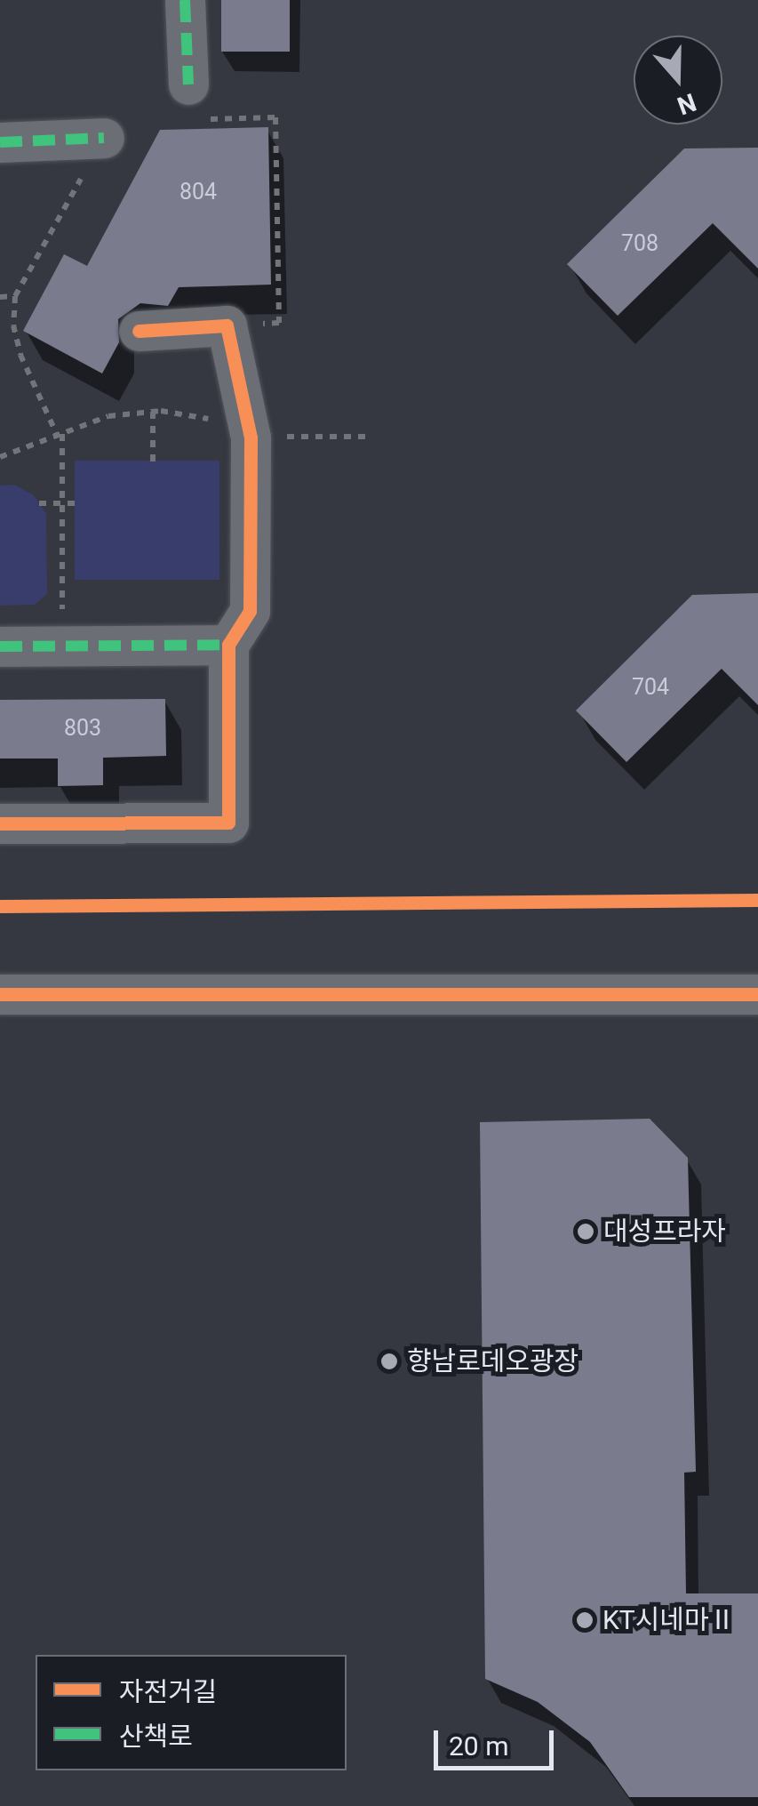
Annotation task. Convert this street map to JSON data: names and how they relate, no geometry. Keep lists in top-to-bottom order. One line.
{"places":["대성프라자","향남로데오광장","KT시네마Ⅱ"],"house_numbers":["804","708","704","803"],"legend":["자전거길","산책로"],"scale_bar":"20 m","north":"bottom"}
